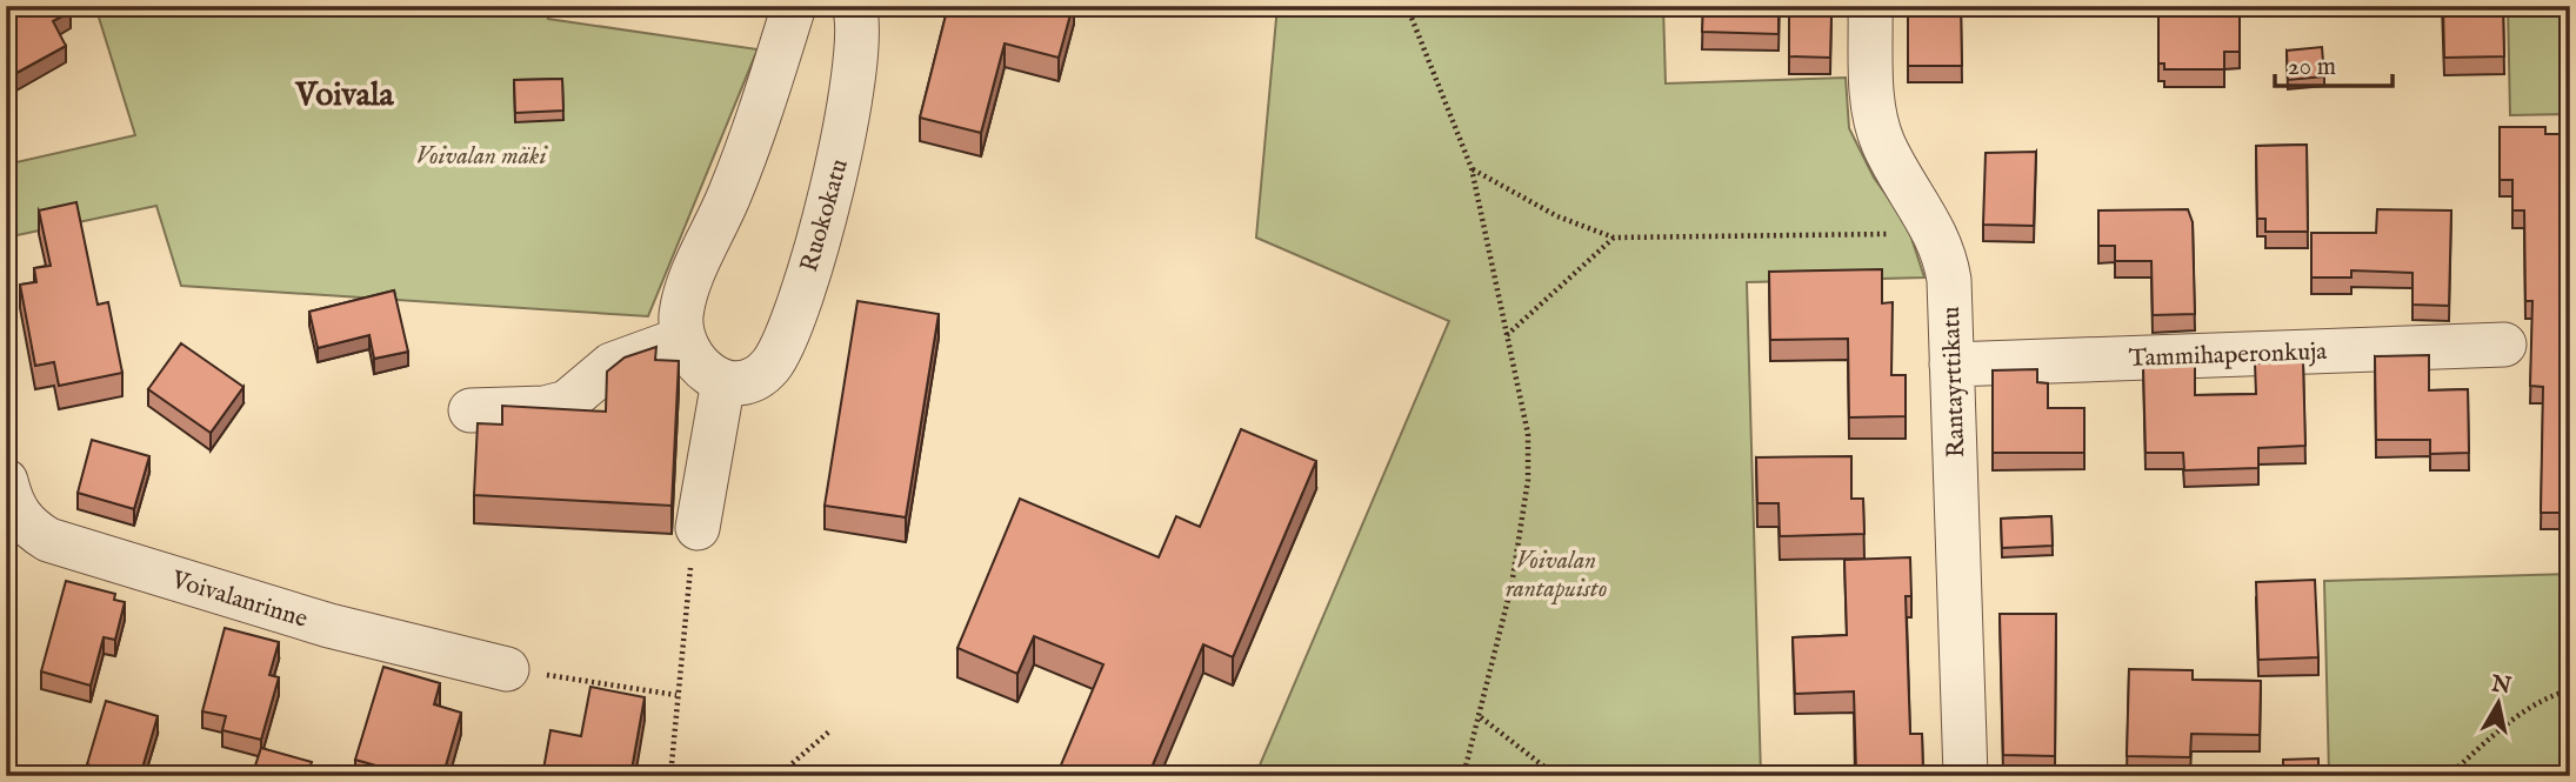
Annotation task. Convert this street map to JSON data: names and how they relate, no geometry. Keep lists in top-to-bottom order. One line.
{"streets":{"street":["Ruokokatu","Tammihaperonkuja","Rantayrttikatu","Voivalanrinne"]},"crossings":[["Tammihaperonkuja","Rantayrttikatu"]],"districts":["Voivala"],"parks":["Voivalan mäki","Voivalan rantapuisto"],"scale_bar":"20 m","north":"top"}
